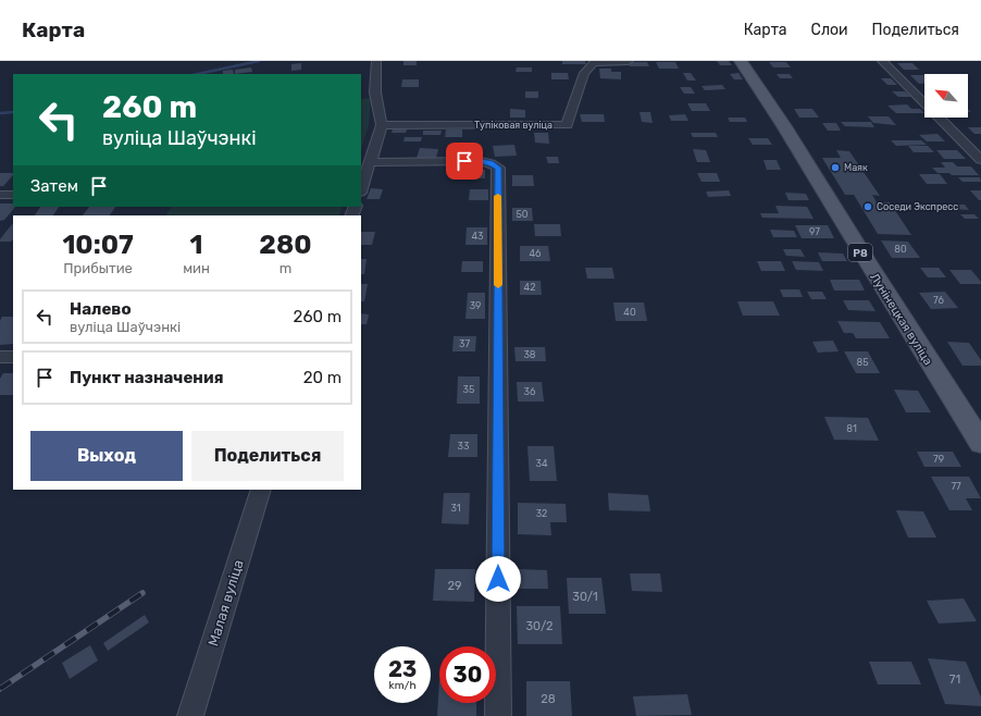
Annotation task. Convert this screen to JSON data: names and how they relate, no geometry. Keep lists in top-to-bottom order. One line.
{"streets":{"main road":["Р8","Лунінецкая вуліца"],"street":["Тупіковая вуліца","Малая вуліца"]},"places":["Маяк","Соседи Экспресс"],"house_numbers":["50","97","43","80","46","42","76","39","40","37","38","85","35","36","81","33","79","34","77","31","32","29","30/1","30/2","71","28"],"north":"top left","page":{"header":"Карта","nav":["Карта","Слои","Поделиться"],"turn":["260 m","вуліца Шаўчэнкі"],"then":"Затем","eta":["10:07","Прибытие","1","мин","280","m"],"list":[{"name":"Налево","note":"вуліца Шаўчэнкі","value":"260 m"},{"name":"Пункт назначения","value":"20 m"}],"buttons":["Выход","Поделиться"],"speed":"23 km/h","limit":"30"}}
